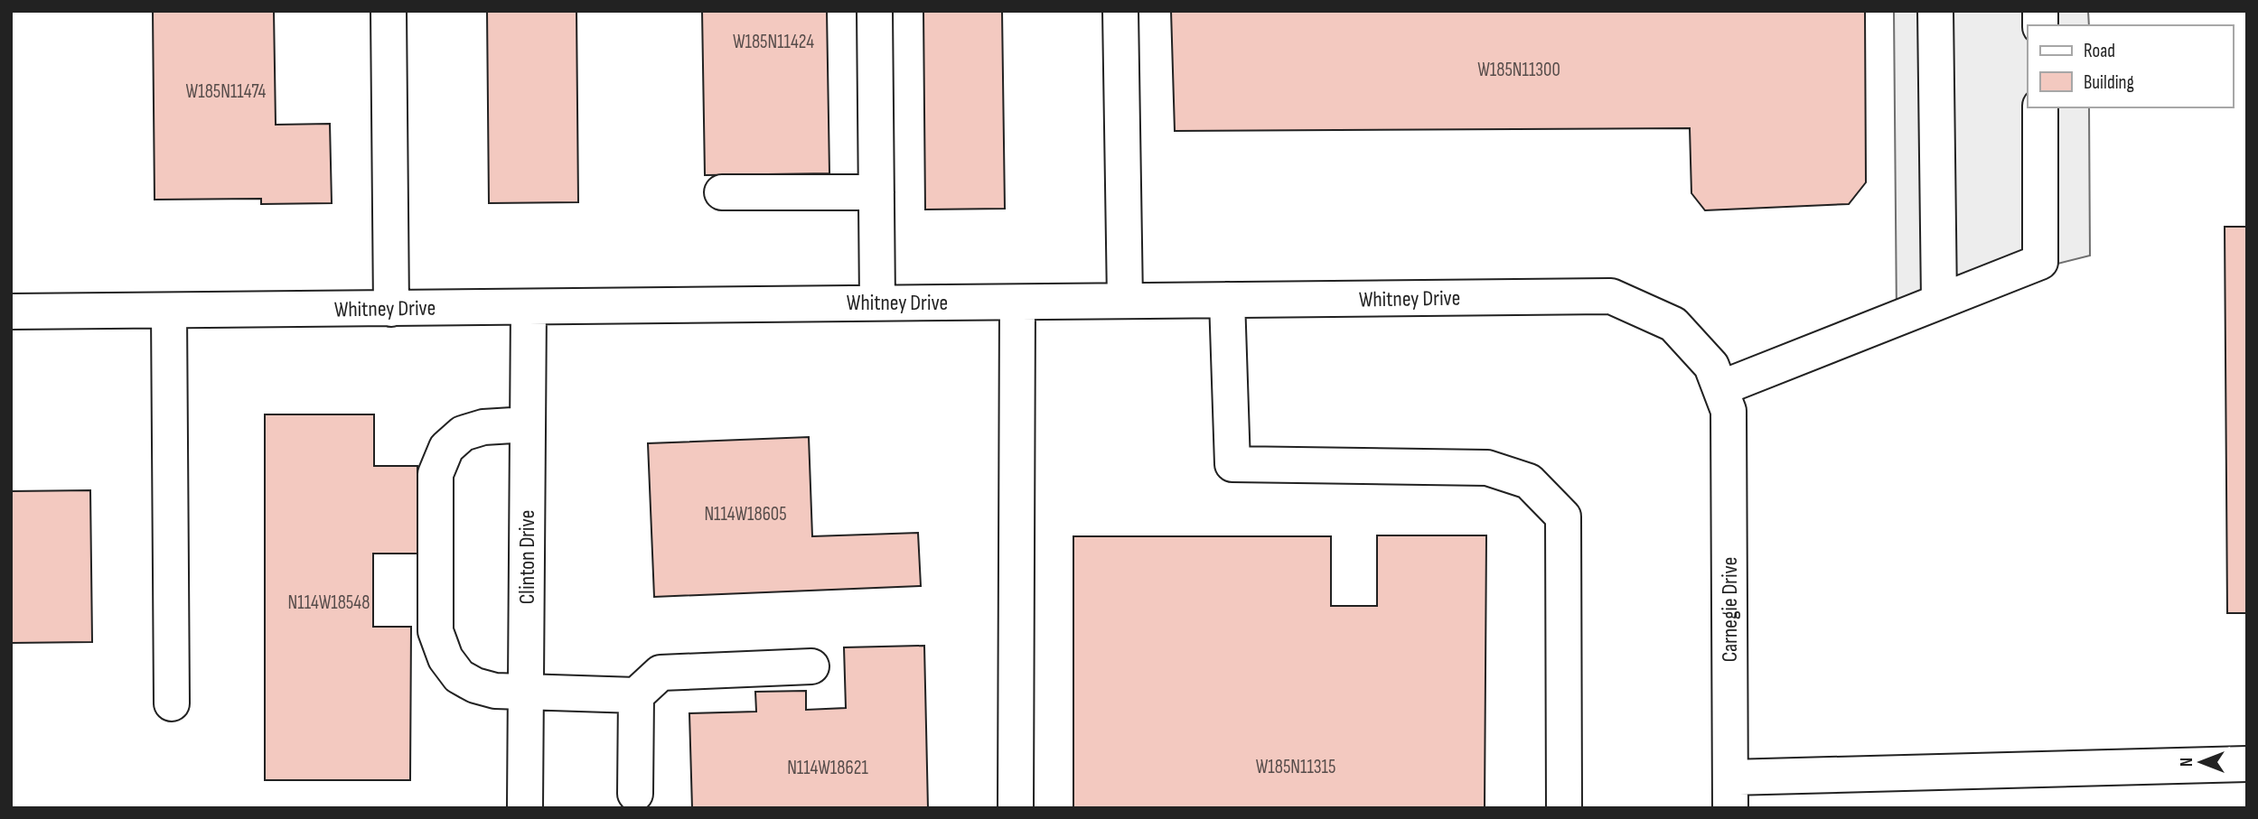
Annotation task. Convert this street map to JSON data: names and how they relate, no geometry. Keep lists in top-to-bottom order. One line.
{"streets":{"street":["Whitney Drive","Clinton Drive","Carnegie Drive"]},"crossings":[["Whitney Drive","Clinton Drive"],["Whitney Drive","Carnegie Drive"]],"house_numbers":["W185N11424","W185N11300","W185N11474","N114W18605","N114W18548","W185N11315","N114W18621"],"legend":["Road","Building"],"north":"left"}
